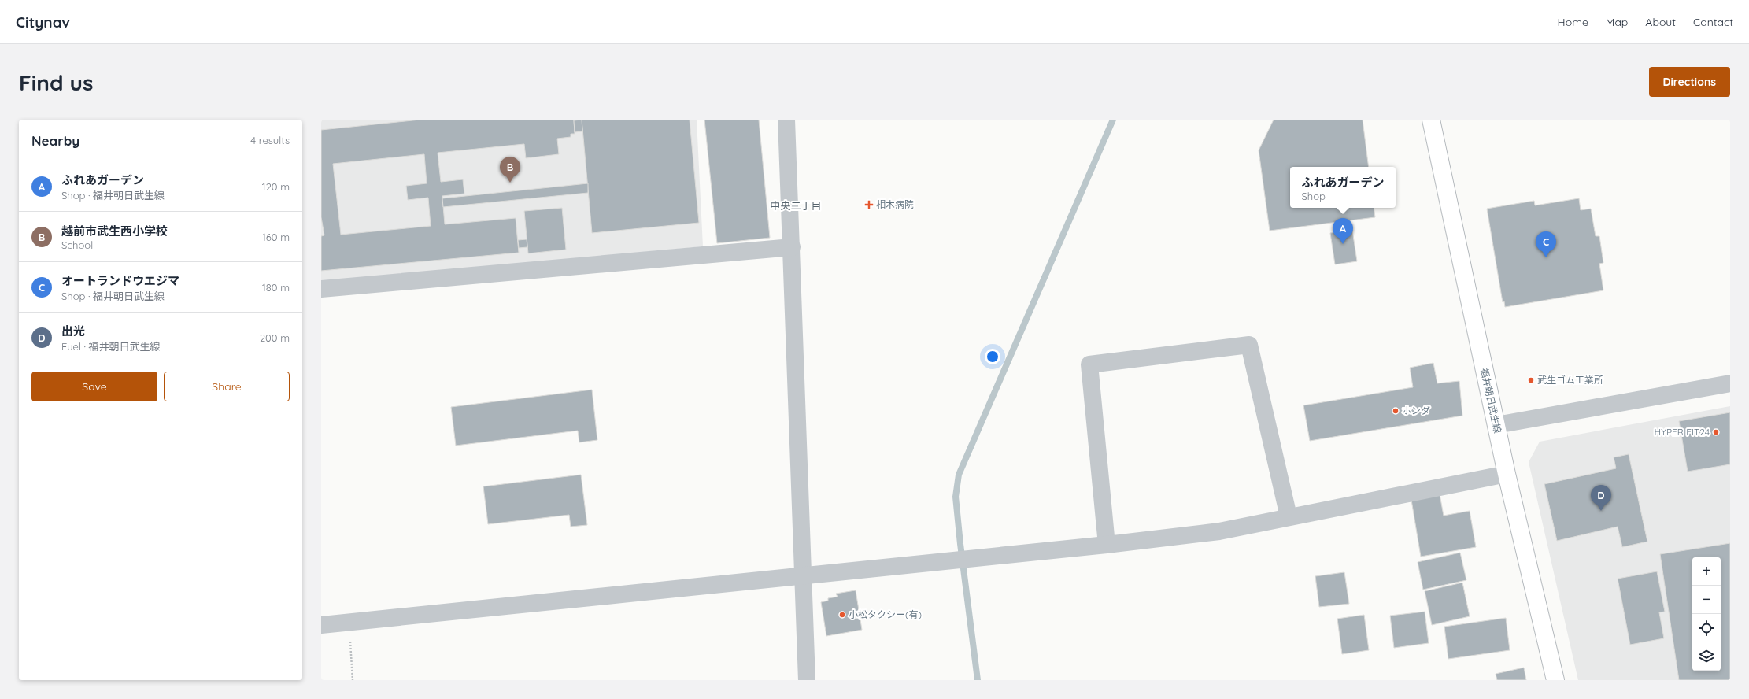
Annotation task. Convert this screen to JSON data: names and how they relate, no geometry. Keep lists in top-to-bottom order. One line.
{"streets":{"main road":["福井朝日武生線"]},"districts":["中央二丁目"],"places":{"health":["相木病院"],"other":["武生ゴム工業所","ホンダ","HYPER FIT24","小松タクシー(有)"]},"page":{"header":"Citynav","nav":["Home","Map","About","Contact"],"buttons":["Directions",["Save","Share"]],"title":"Find us","heading":["Nearby","4 results"],"pins":["B","A","C","D"],"list":[{"mark":"A","name":"ふれあガーデン","note":"Shop · 福井朝日武生線","value":"120 m"},{"mark":"B","name":"越前市武生西小学校","note":"School","value":"160 m"},{"mark":"C","name":"オートランドウエジマ","note":"Shop · 福井朝日武生線","value":"180 m"},{"mark":"D","name":"出光","note":"Fuel · 福井朝日武生線","value":"200 m"}],"popup":["ふれあガーデン","Shop"],"map_buttons":["+","−"]}}
